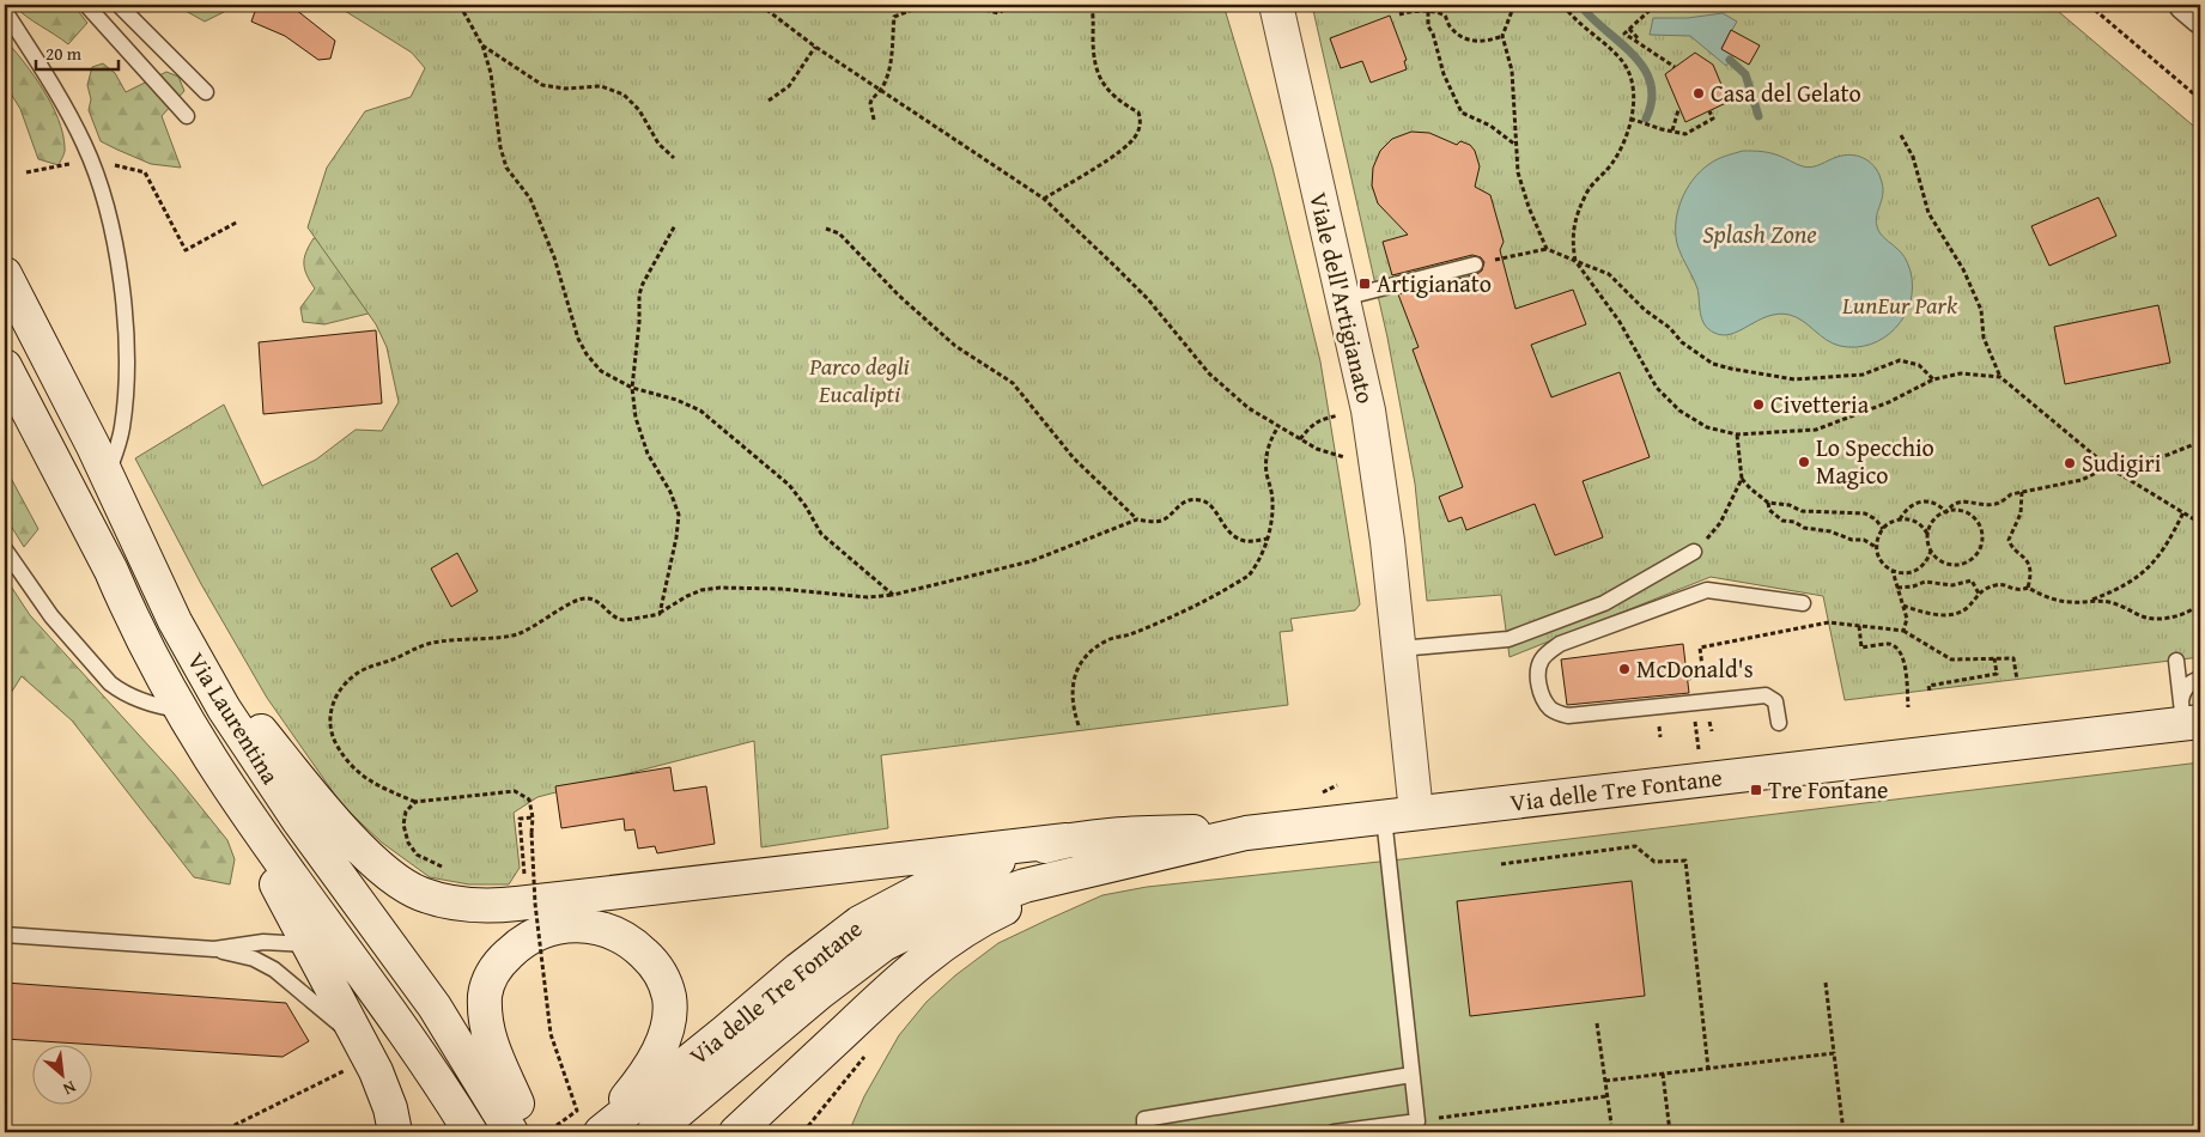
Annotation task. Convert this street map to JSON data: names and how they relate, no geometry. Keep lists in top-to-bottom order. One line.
{"streets":{"main road":["Viale dell'Artigianato","Via Laurentina","Via delle Tre Fontane"]},"crossings":[["Viale dell'Artigianato","Via delle Tre Fontane"]],"water":["Splash Zone"],"parks":["LunEur Park","Parco degli Eucalipti"],"places":{"other":["Casa del Gelato","Civetteria","Lo Specchio Magico","Sudigiri","McDonald's"],"transit":["Artigianato","Tre Fontane"]},"scale_bar":"20 m","north":"bottom right"}
